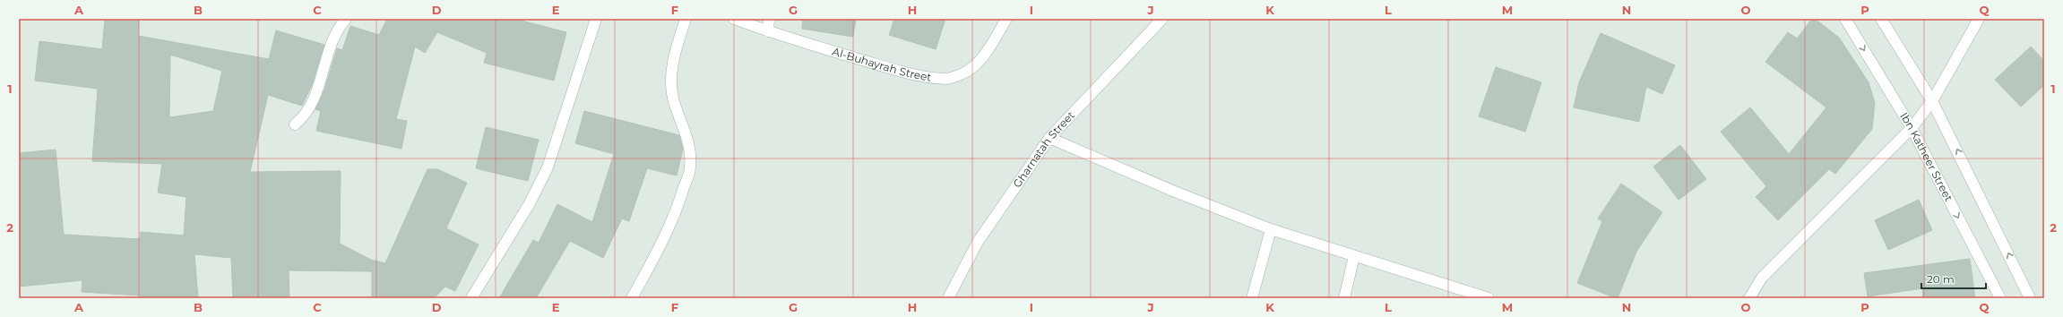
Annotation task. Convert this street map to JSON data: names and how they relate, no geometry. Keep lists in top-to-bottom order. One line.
{"streets":{"street":["Al-Buhayrah Street","Gharnatah Street","Ibn Katheer Street"]},"scale_bar":"20 m","grid":{"columns":["A","B","C","D","E","F","G","H","I","J","K","L","M","N","O","P","Q"],"rows":["1","2"]}}
